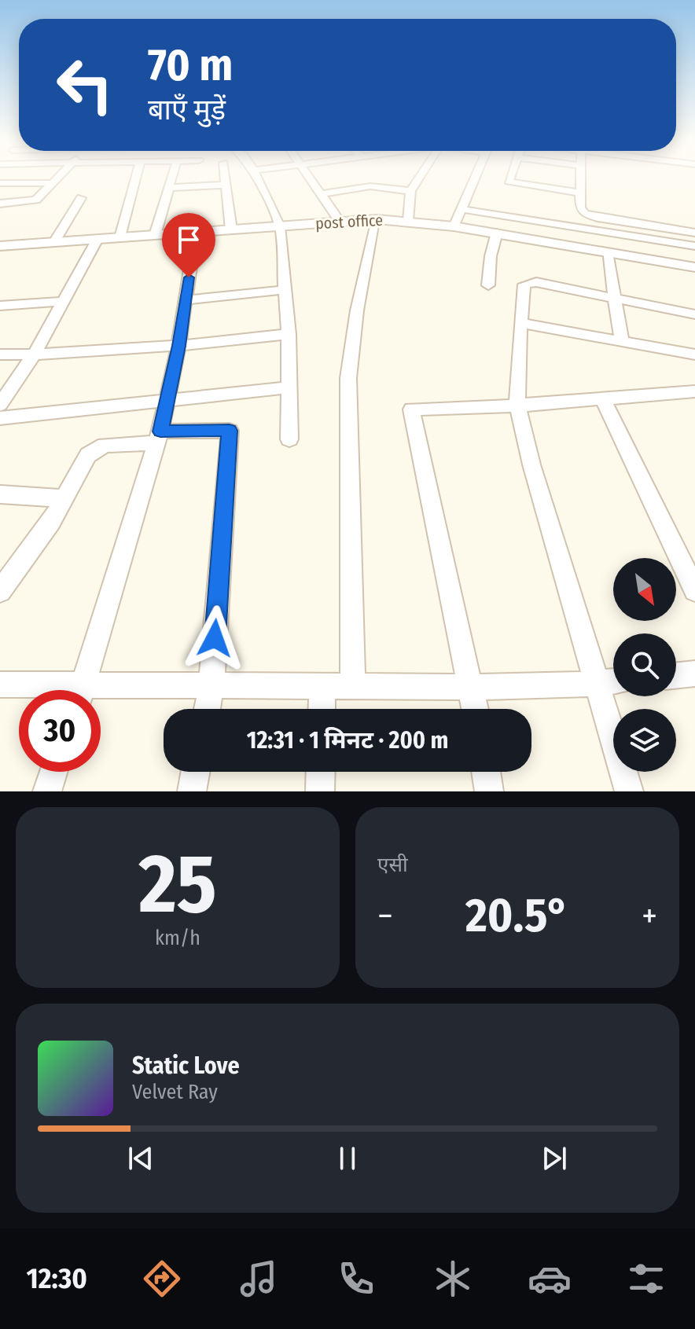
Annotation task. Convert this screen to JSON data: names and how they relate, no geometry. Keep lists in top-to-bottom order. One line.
{"streets":{"street":["post office"]},"north":"bottom right","page":{"turn":["70 m","बाएँ मुड़ें"],"limit":"30","trip":"12:31 · 1 मिनट · 200 m","tile":[["25","km/h"],"एसी"],"heat":["−","20.5°","+"],"song":["Static Love","Velvet Ray"],"tabs":"12:30"}}
